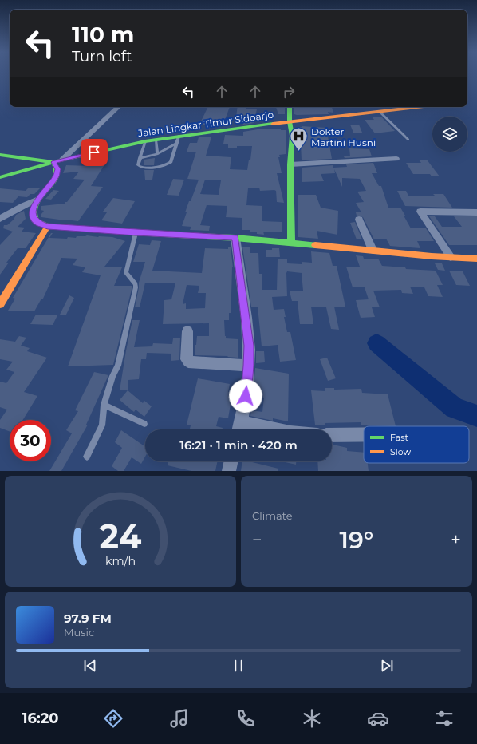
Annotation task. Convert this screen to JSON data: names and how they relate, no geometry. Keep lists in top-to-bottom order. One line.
{"streets":{"street":["Jalan Lingkar Timur Sidoarjo"]},"places":{"hospital":["Dokter Martini Husni"]},"legend":["Fast","Slow"],"page":{"turn":["110 m","Turn left"],"limit":"30","trip":"16:21 · 1 min · 420 m","tile":"Climate","heat":["−","19°","+"],"song":["97.9 FM","Music"],"tabs":"16:20","gauge":["24","km/h"]}}
